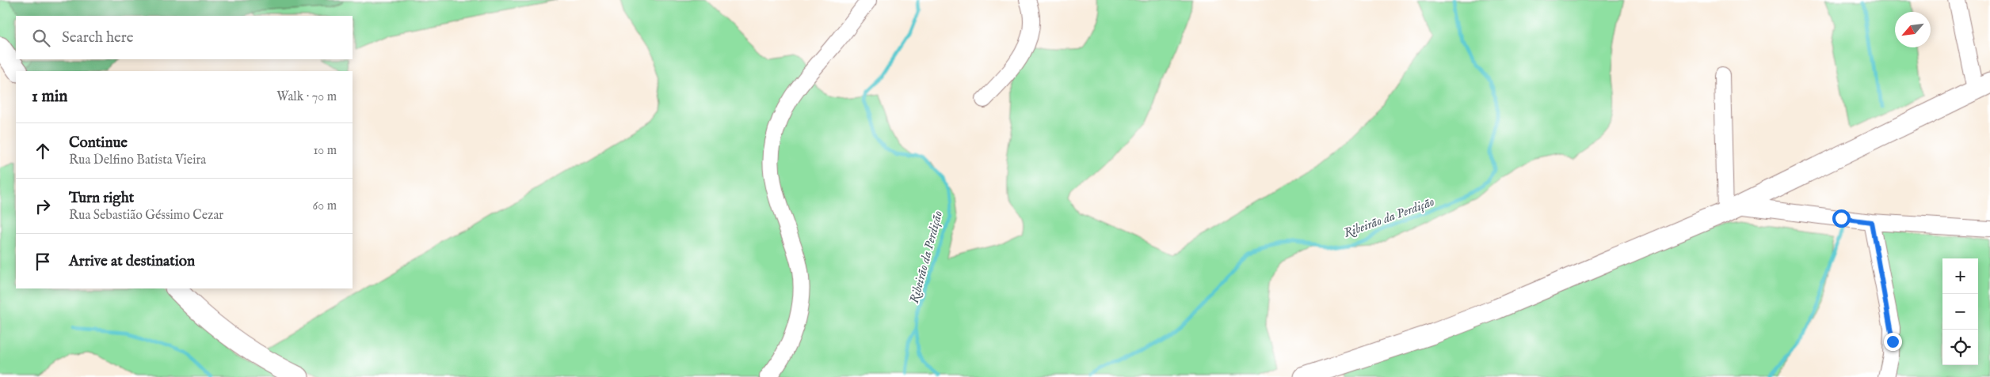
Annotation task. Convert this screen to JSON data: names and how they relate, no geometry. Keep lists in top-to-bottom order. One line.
{"water":["Ribeirão da Perdição"],"north":"bottom left","page":{"search":"Search here","heading":["1 min","Walk · 70 m"],"list":[["Continue","Rua Delfino Batista Vieira","10 m"],["Turn right","Rua Sebastião Géssimo Cezar","60 m"],"Arrive at destination"],"map_buttons":["+","−"]}}
